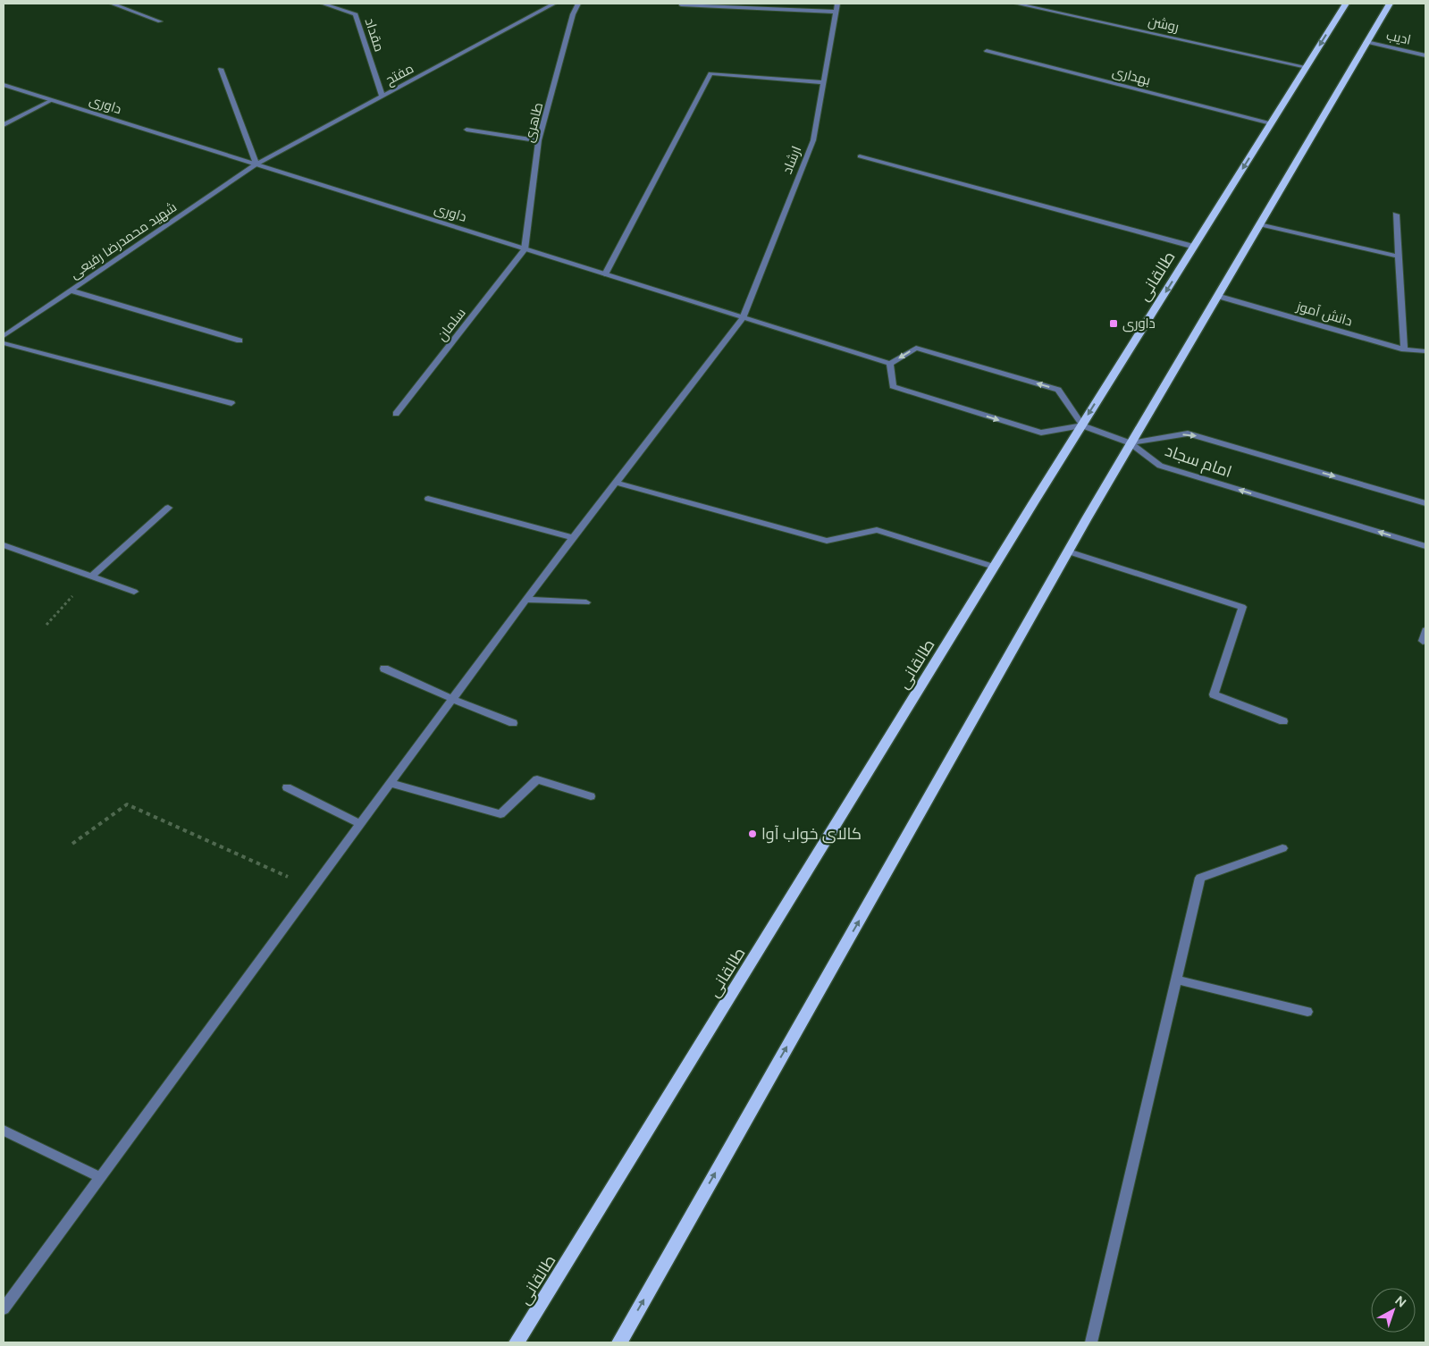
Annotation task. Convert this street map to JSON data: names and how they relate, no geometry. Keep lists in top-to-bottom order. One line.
{"streets":{"main road":["طالقانی"],"street":["روشن","مقداد","ادیب","مفتح","بهداری","داوری","طاهری","ارشاد","شهید محمدرضا رفیعی","دانش آموز","سلمان","امام سجاد"]},"crossings":[["روشن","طالقانی"],["مقداد","مفتح"],["مفتح","داوری"],["مفتح","شهید محمدرضا رفیعی"],["بهداری","طالقانی"],["داوری","طاهری"],["داوری","ارشاد"],["داوری","شهید محمدرضا رفیعی"],["داوری","سلمان"],["طاهری","سلمان"]],"places":{"transit":["داوری"],"other":["کالای خواب آوا"]},"north":"top right"}
